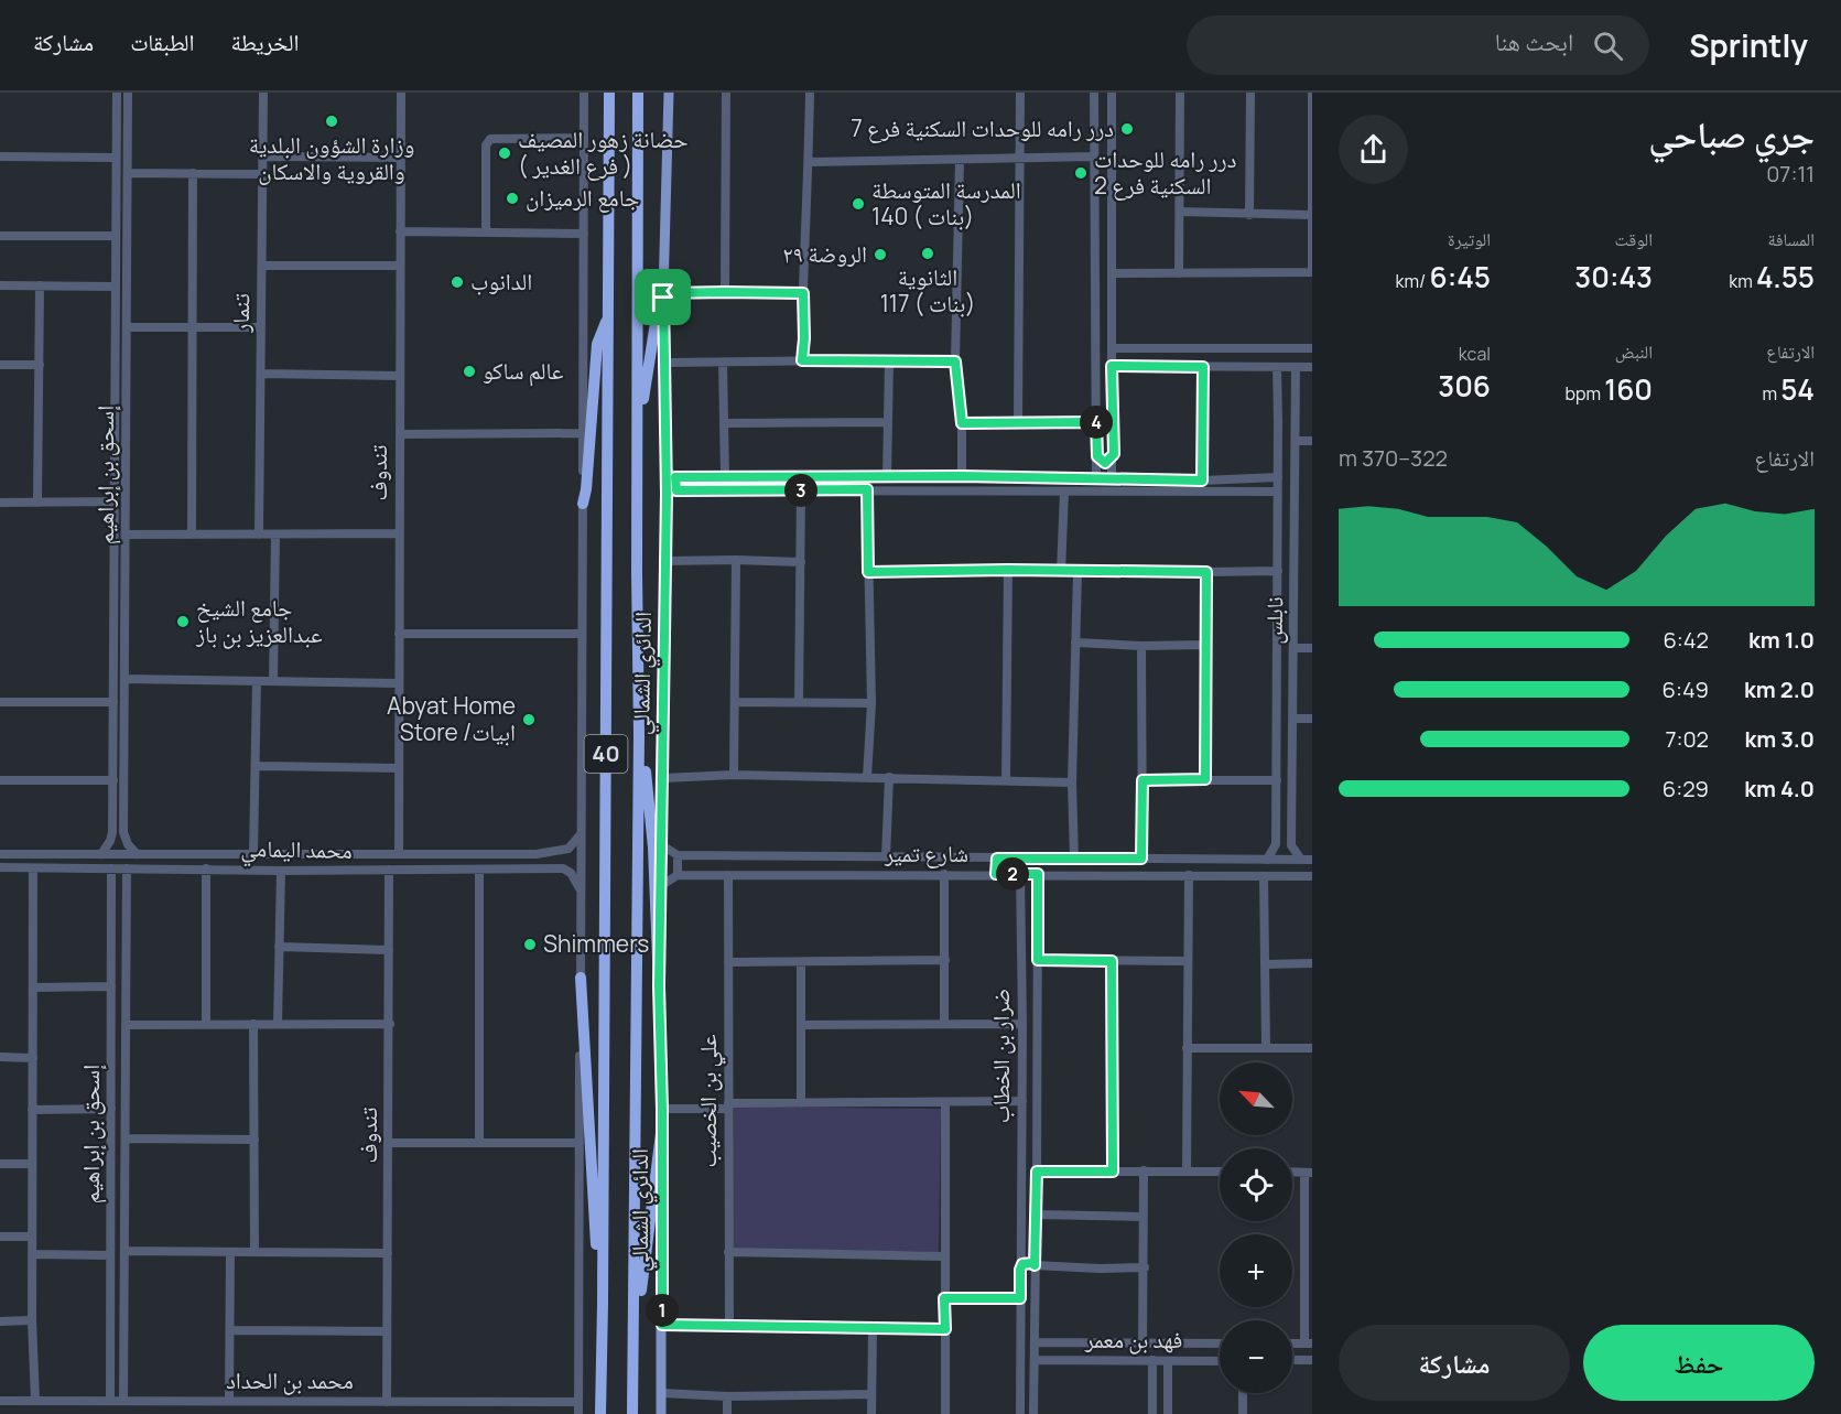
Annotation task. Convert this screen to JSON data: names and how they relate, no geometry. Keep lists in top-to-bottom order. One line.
{"streets":{"highway":["الدائري الشمالي","40"],"street":["تنمار","تندوف","إسحق بن إبراهيم","نابلس","محمد اليمامي","شارع تمير","ضرار بن الخطاب","علي بن الخصيب","فهد بن معمر","محمد بن الحداد"]},"crossings":[["تندوف","محمد اليمامي"],["تندوف","محمد بن الحداد"],["إسحق بن إبراهيم","محمد اليمامي"],["إسحق بن إبراهيم","محمد بن الحداد"],["الدائري الشمالي","شارع تمير"],["شارع تمير","ضرار بن الخطاب"],["شارع تمير","علي بن الخصيب"],["ضرار بن الخطاب","فهد بن معمر"]],"places":["وزارة الشؤون البلدية والقروية والاسكان","درر رامه للوحدات السكنية فرع 7","حضانة زهور المصيف ( فرع الغدير )","درر رامه للوحدات السكنية فرع 2","جامع الرميزان","المدرسة المتوسطة 140 ( بنات)","الثانوية 117 ( بنات)","الروضة ٢٩","الدانوب","عالم ساكو","جامع الشيخ عبدالعزيز بن باز","Abyat Home Store /ابيات","Shimmers"],"north":"top left","page":{"header":"Sprintly","search":"ابحث هنا","nav":["الخريطة","الطبقات","مشاركة"],"heading":["جري صباحي","07:11"],"stats":[["المسافة","4.55 km"],["الوقت","30:43"],["الوتيرة","6:45 /km"],["الارتفاع","54 m"],["النبض","160 bpm"],["kcal","306"]],"pins":["4","3","2","1"],"chart":["الارتفاع","322–370 m"],"list":[{"name":"1.0 km","note":"6:42"},{"name":"2.0 km","note":"6:49"},{"name":"3.0 km","note":"7:02"},{"name":"4.0 km","note":"6:29"}],"map_buttons":["+","−"],"buttons":["حفظ","مشاركة"]}}
